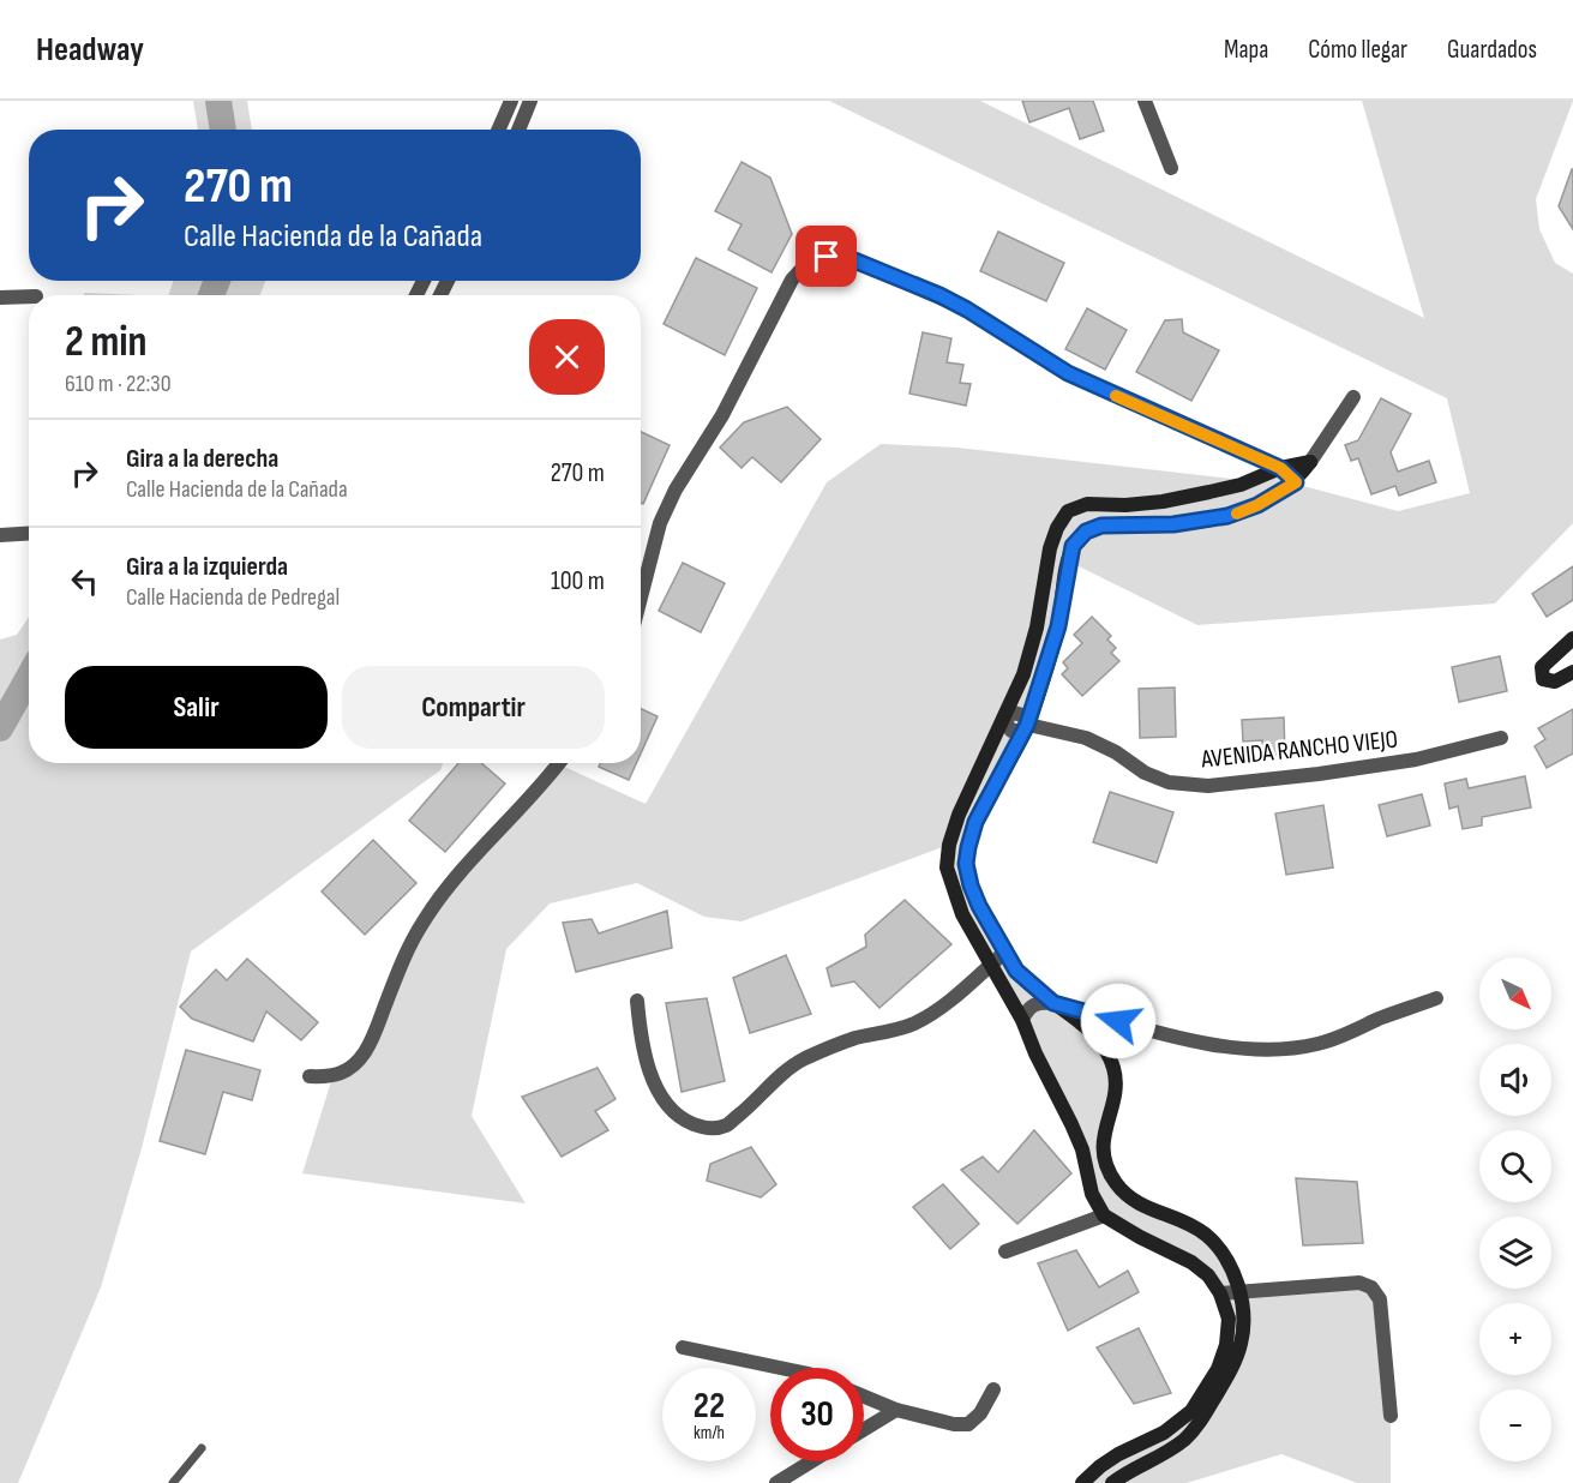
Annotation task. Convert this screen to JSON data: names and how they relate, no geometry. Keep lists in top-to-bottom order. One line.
{"streets":{"street":["AVENIDA RANCHO VIEJO"]},"north":"bottom right","page":{"header":"Headway","nav":["Mapa","Cómo llegar","Guardados"],"turn":["270 m","Calle Hacienda de la Cañada"],"heading":["2 min","610 m · 22:30"],"list":[{"name":"Gira a la derecha","note":"Calle Hacienda de la Cañada","value":"270 m"},{"name":"Gira a la izquierda","note":"Calle Hacienda de Pedregal","value":"100 m"}],"buttons":["Salir","Compartir"],"map_buttons":["+","−"],"speed":"22 km/h","limit":"30"}}
